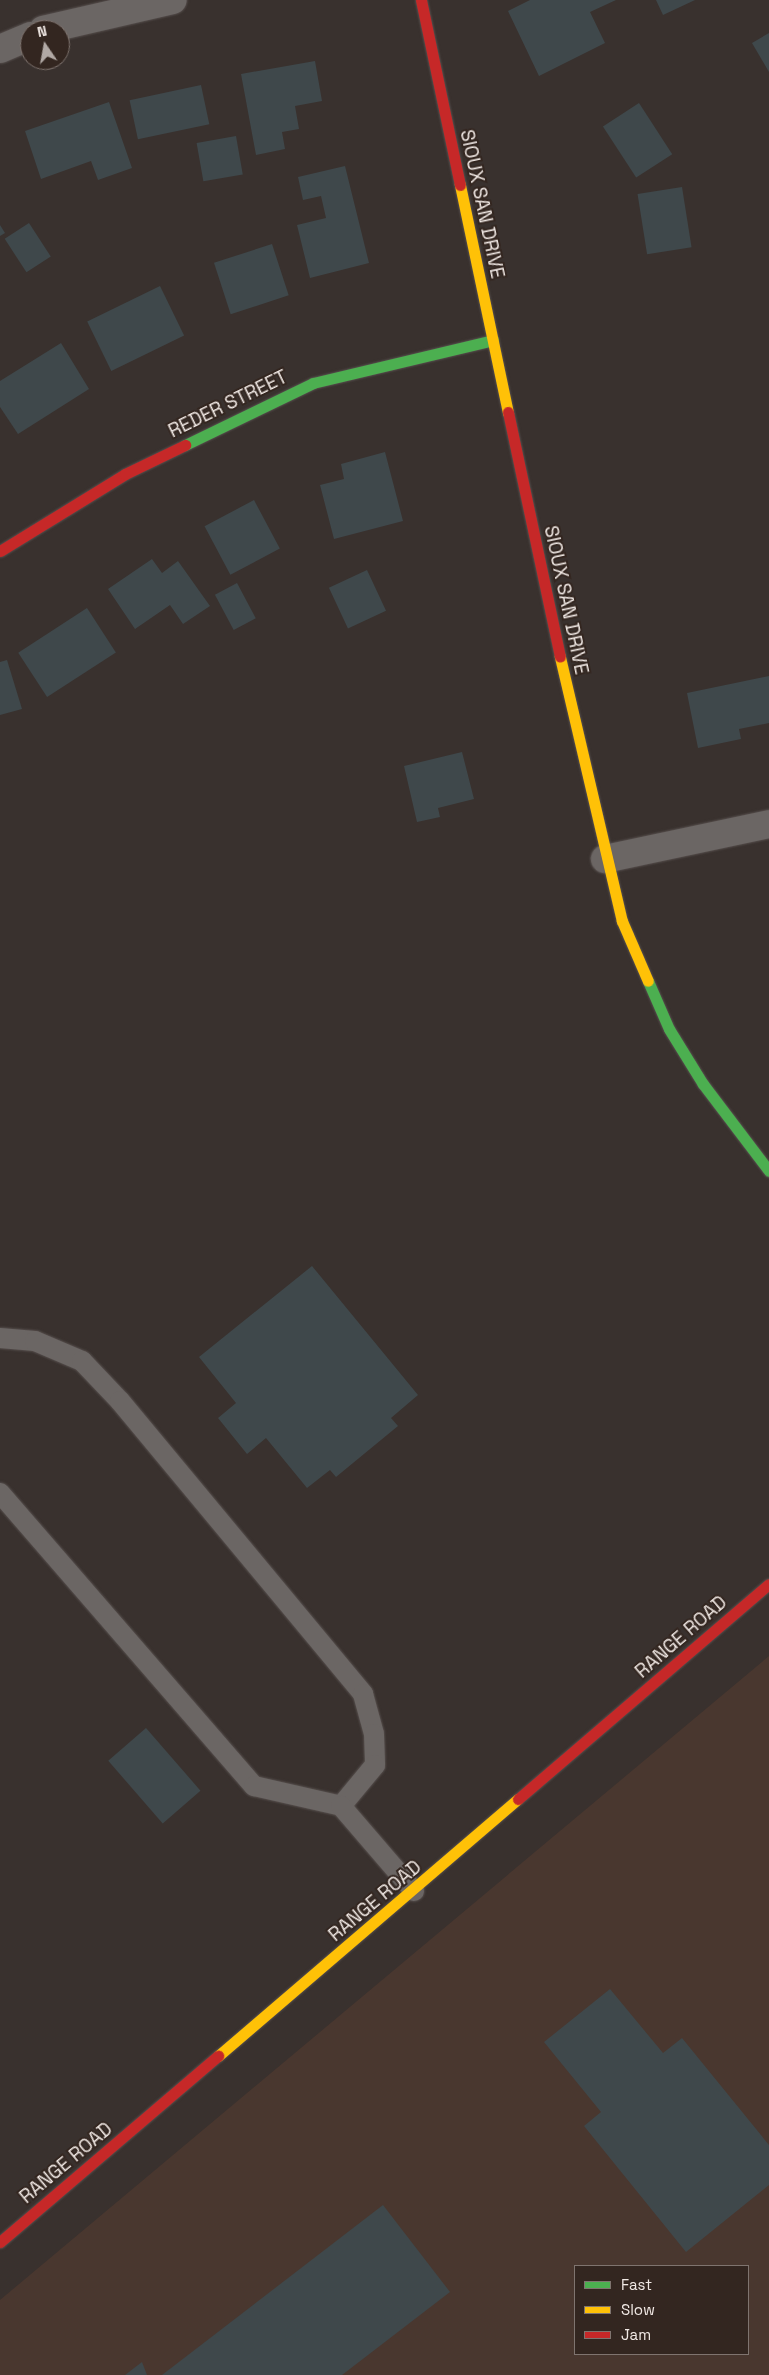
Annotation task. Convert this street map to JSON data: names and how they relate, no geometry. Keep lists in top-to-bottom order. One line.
{"streets":{"street":["SIOUX SAN DRIVE","REDER STREET","RANGE ROAD"]},"crossings":[["SIOUX SAN DRIVE","REDER STREET"]],"legend":["Fast","Slow","Jam"],"north":"top"}
